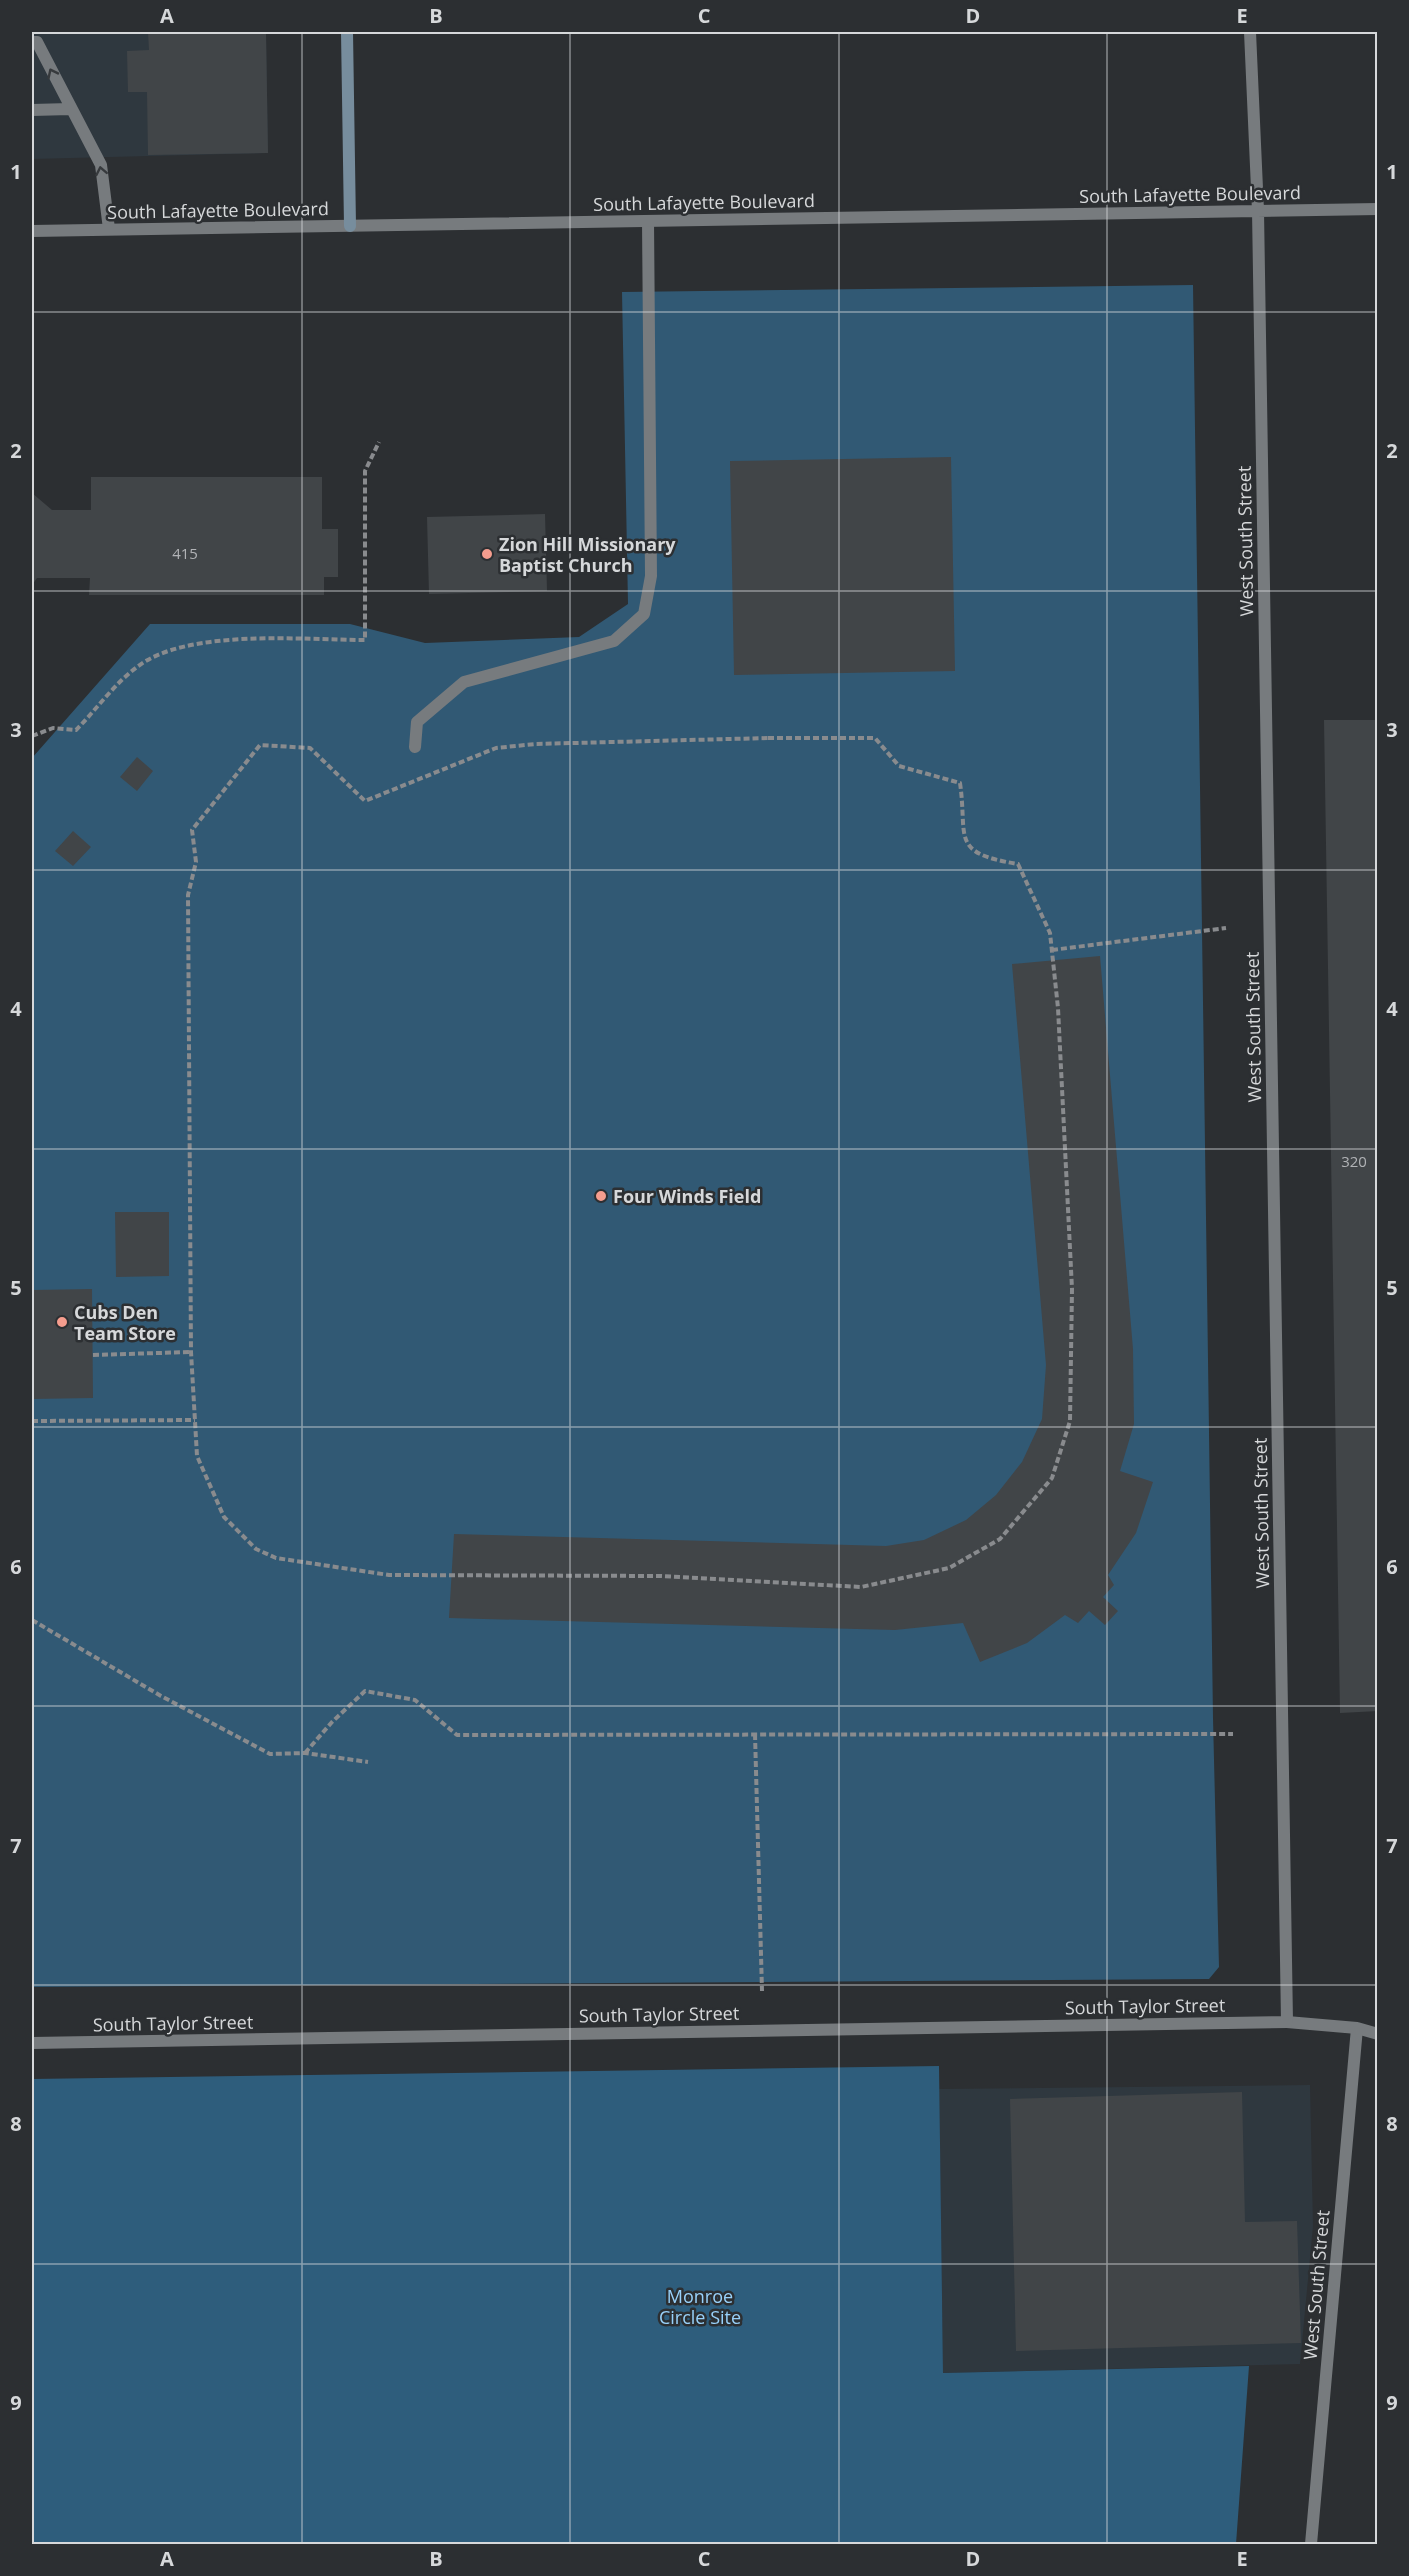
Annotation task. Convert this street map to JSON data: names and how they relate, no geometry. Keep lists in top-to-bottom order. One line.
{"streets":{"street":["South Lafayette Boulevard","West South Street","South Taylor Street"]},"crossings":[["South Lafayette Boulevard","West South Street"],["West South Street","South Taylor Street"]],"parks":["Monroe Circle Site"],"places":["Zion Hill Missionary Baptist Church","Four Winds Field","Cubs Den Team Store"],"house_numbers":["415","320"],"grid":{"columns":["A","B","C","D","E"],"rows":["1","2","3","4","5","6","7","8","9"]}}
